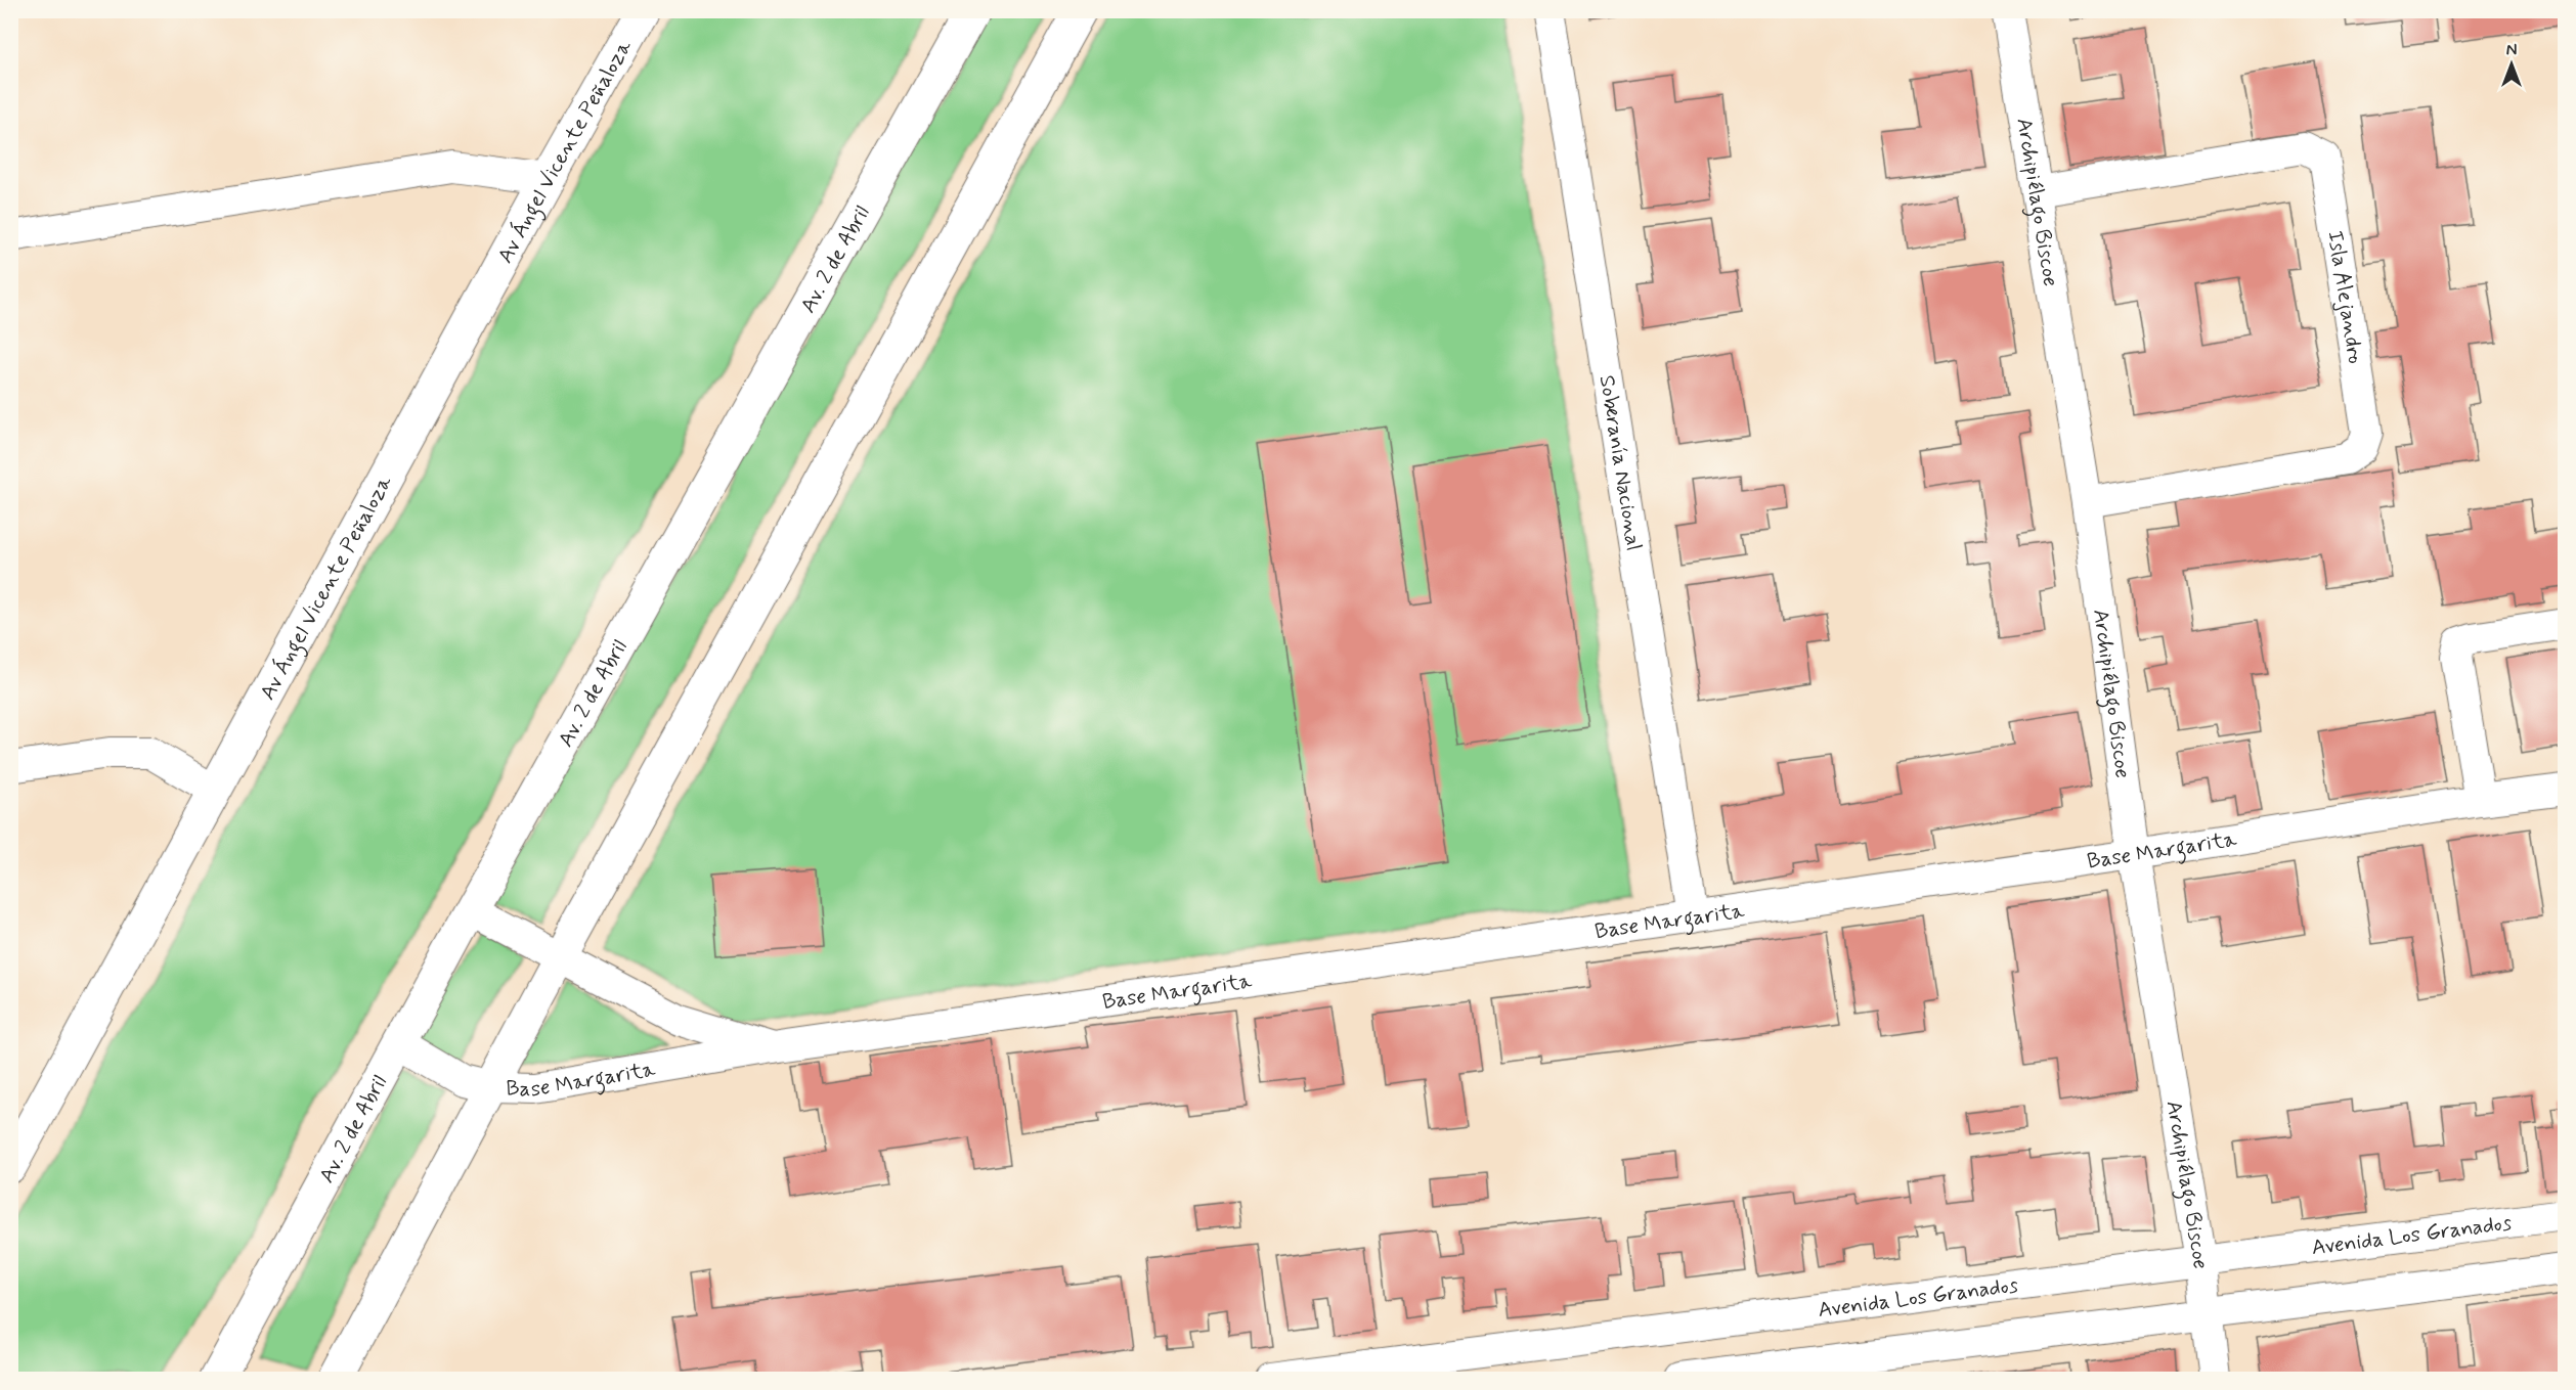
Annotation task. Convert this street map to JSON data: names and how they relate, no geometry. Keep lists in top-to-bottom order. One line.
{"streets":{"main road":["Av Ángel Vicente Peñaloza","Av. 2 de Abril"],"street":["Archipiélago Biscoe","Isla Alejandro","Soberanía Nacional","Base Margarita","Avenida Los Granados"]},"crossings":[["Archipiélago Biscoe","Isla Alejandro"],["Archipiélago Biscoe","Base Margarita"],["Archipiélago Biscoe","Avenida Los Granados"],["Av. 2 de Abril","Base Margarita"],["Soberanía Nacional","Base Margarita"]],"north":"top"}
